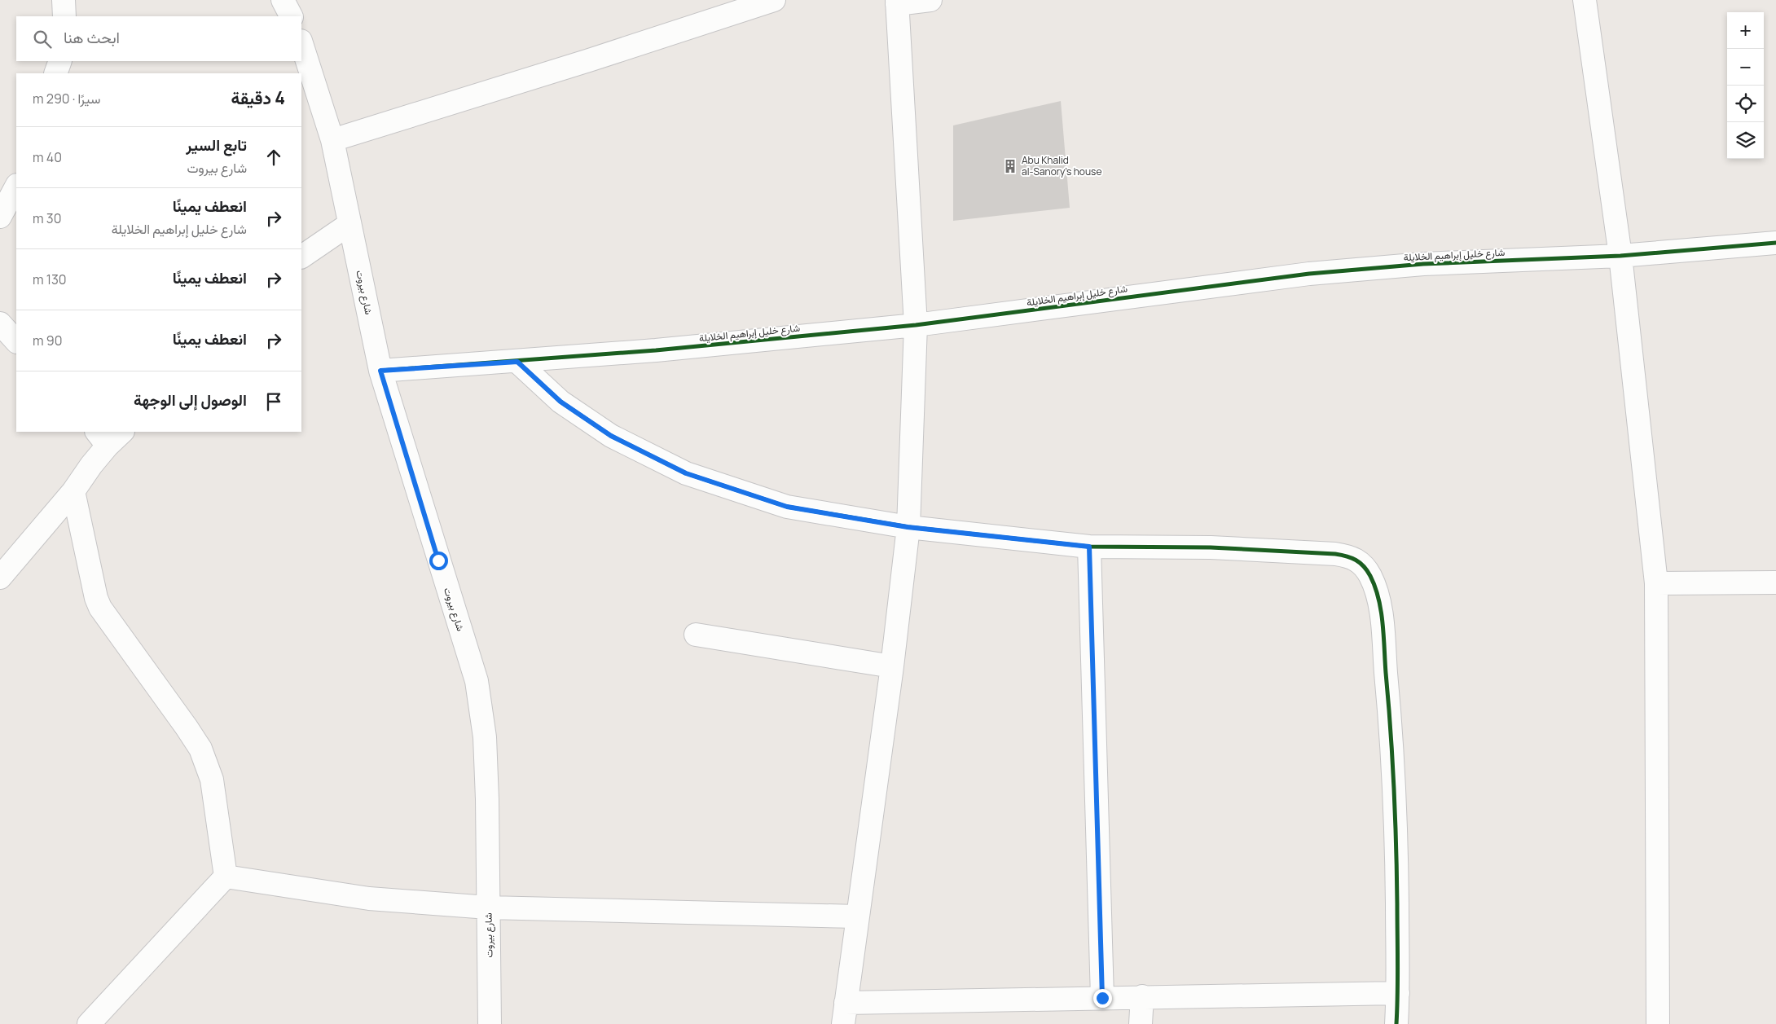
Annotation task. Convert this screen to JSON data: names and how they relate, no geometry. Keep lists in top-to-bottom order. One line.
{"streets":{"street":["شارع خليل إبراهيم الخلايلة","شارع بيروت"]},"crossings":[["شارع خليل إبراهيم الخلايلة","شارع بيروت"]],"places":{"building":["Abu Khalid al-Sanory's house"]},"page":{"map_buttons":["+","−"],"search":"ابحث هنا","heading":["4 دقيقة","سيرًا · 290 m"],"list":[["تابع السير","شارع بيروت","40 m"],["انعطف يمينًا","شارع خليل إبراهيم الخلايلة","30 m"],["انعطف يمينًا","130 m"],["انعطف يمينًا","90 m"],"الوصول إلى الوجهة"]}}
